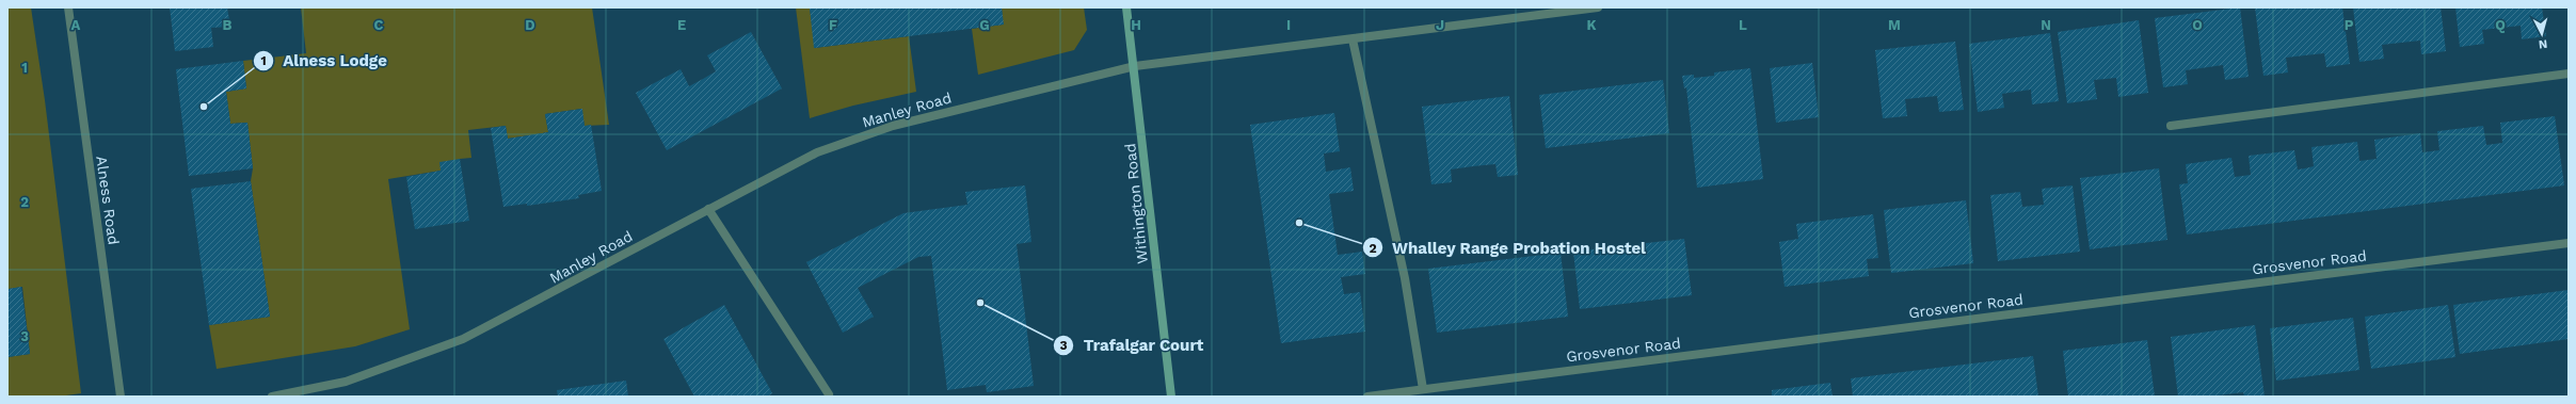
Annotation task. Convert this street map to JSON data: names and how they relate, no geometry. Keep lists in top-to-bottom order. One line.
{"streets":{"street":["Manley Road","Alness Road","Withington Road","Grosvenor Road"]},"crossings":[["Manley Road","Withington Road"]],"places":["Alness Lodge","Whalley Range Probation Hostel","Trafalgar Court"],"north":"bottom","grid":{"columns":["A","B","C","D","E","F","G","H","I","J","K","L","M","N","O","P","Q"],"rows":["1","2","3"]}}
